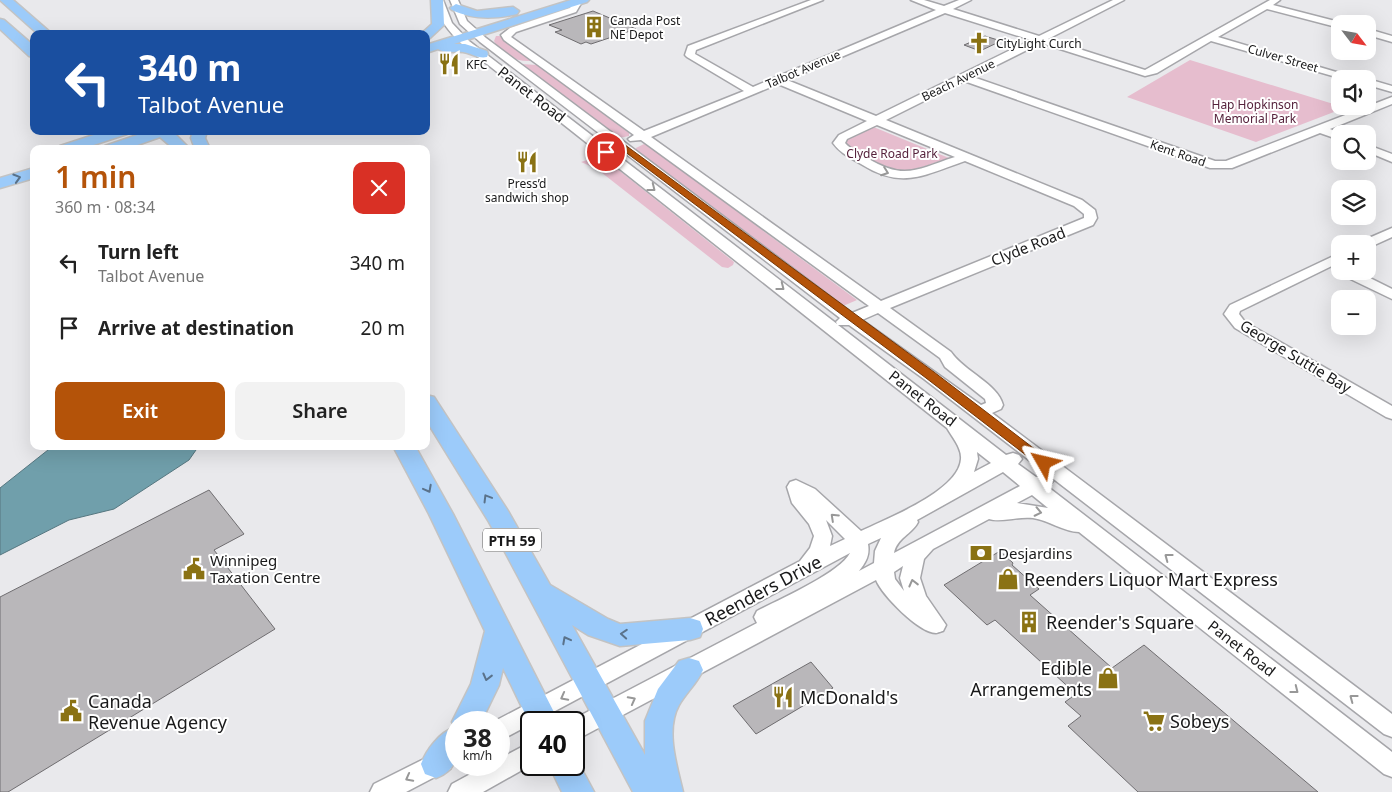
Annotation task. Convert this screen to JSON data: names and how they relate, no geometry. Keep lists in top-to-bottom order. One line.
{"streets":{"main road":["PTH 59"],"street":["Culver Street","Talbot Avenue","Beach Avenue","Panet Road","Kent Road","Clyde Road","George Suttie Bay","Reenders Drive"]},"crossings":[["Talbot Avenue","Panet Road"],["Talbot Avenue","Clyde Road"],["Beach Avenue","Kent Road"],["Beach Avenue","Clyde Road"],["Panet Road","Clyde Road"],["Panet Road","Reenders Drive"],["PTH 59","Reenders Drive"]],"parks":["Hap Hopkinson Memorial Park","Clyde Road Park"],"places":{"building":["Canada Post NE Depot","Reender's Square"],"church":["CityLight Curch"],"restaurant":["KFC","Press’d sandwich shop","McDonald's"],"bank":["Desjardins"],"public building":["Winnipeg Taxation Centre","Canada Revenue Agency"],"shop":["Reenders Liquor Mart Express","Edible Arrangements"],"supermarket":["Sobeys"]},"north":"bottom right","page":{"map_buttons":["+","−"],"turn":["340 m","Talbot Avenue"],"heading":["1 min","360 m · 08:34"],"list":[{"name":"Turn left","note":"Talbot Avenue","value":"340 m"},{"name":"Arrive at destination","value":"20 m"}],"buttons":["Exit","Share"],"speed":"38 km/h","limit":"40"}}
